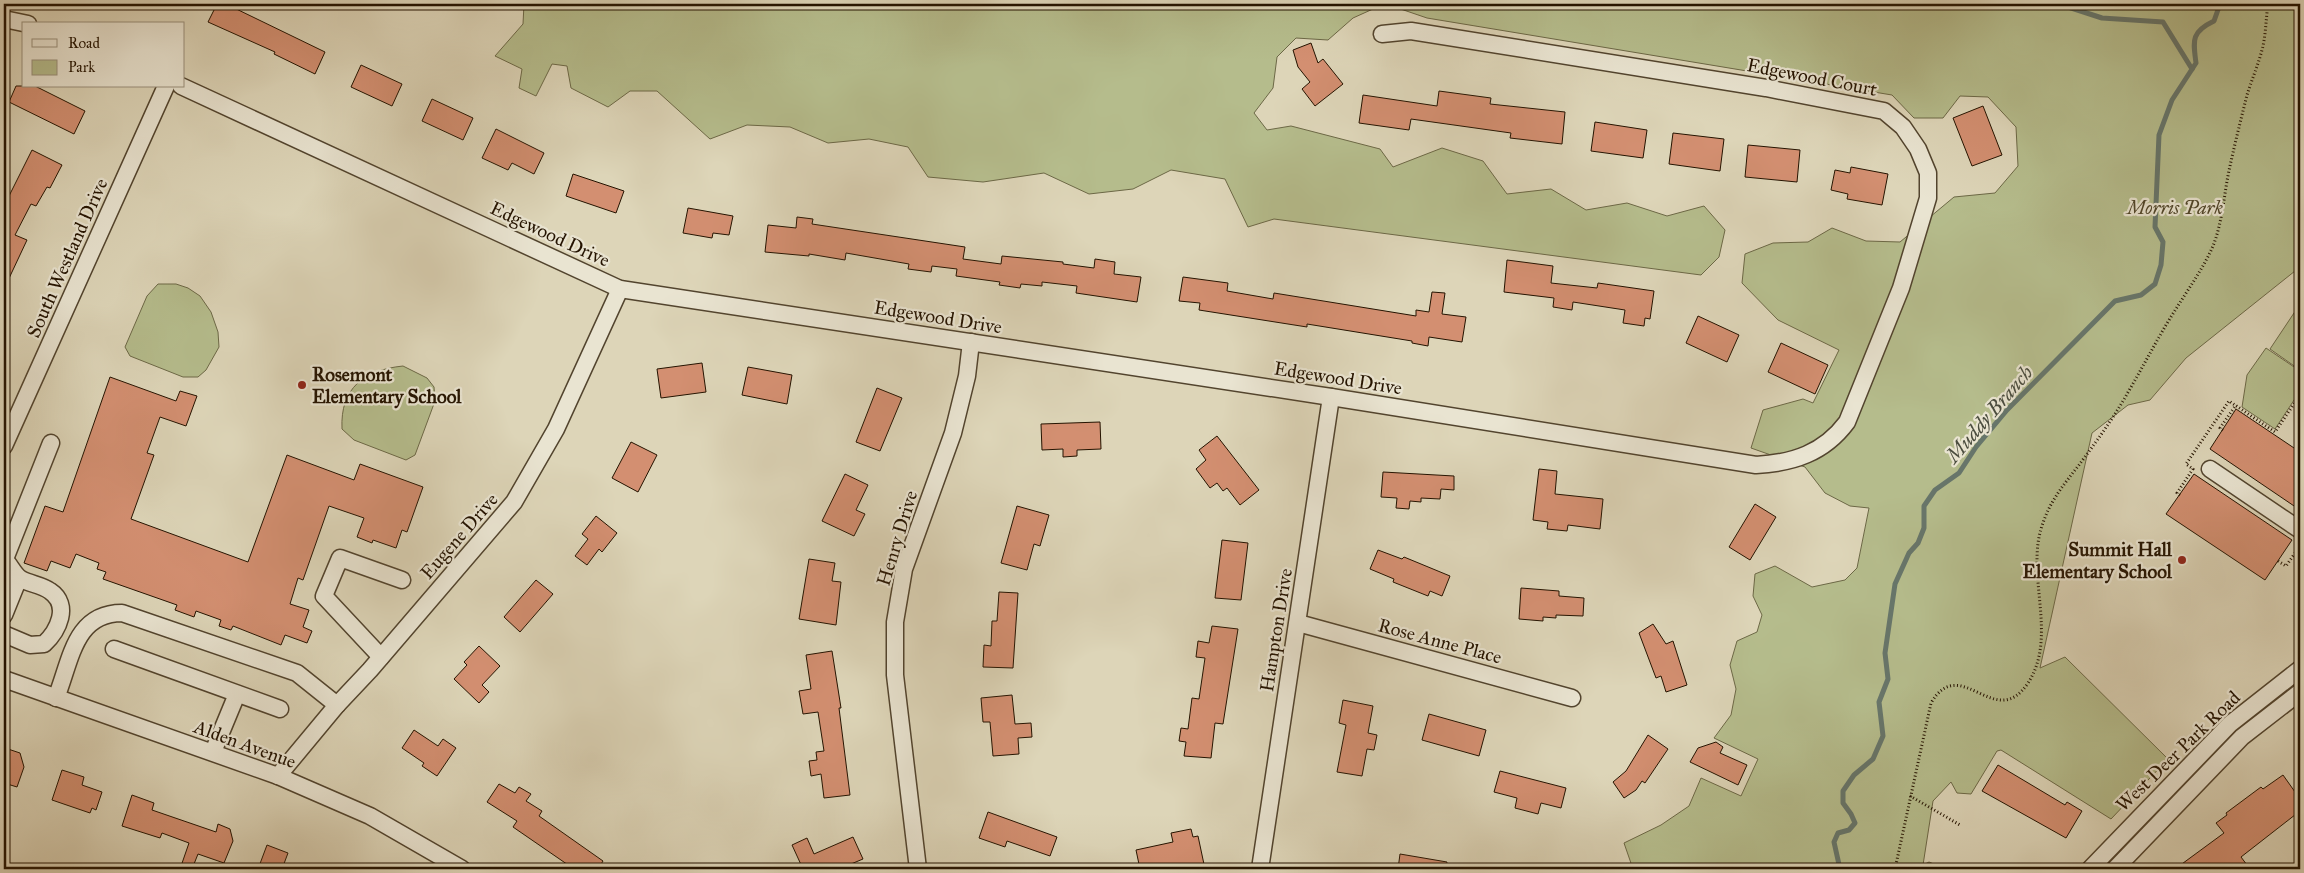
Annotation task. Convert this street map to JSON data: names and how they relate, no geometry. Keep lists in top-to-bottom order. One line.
{"streets":{"street":["Edgewood Court","Edgewood Drive","South Westland Drive","Eugene Drive","Henry Drive","Hampton Drive","Rose Anne Place","Alden Avenue","West Deer Park Road"]},"crossings":[["Edgewood Court","Edgewood Drive"],["Edgewood Drive","Eugene Drive"],["Edgewood Drive","Henry Drive"],["Edgewood Drive","Hampton Drive"],["Eugene Drive","Alden Avenue"],["Hampton Drive","Rose Anne Place"]],"water":["Muddy Branch"],"parks":["Morris Park"],"places":["Rosemont Elementary School","Summit Hall Elementary School"],"legend":["Road","Park"]}
